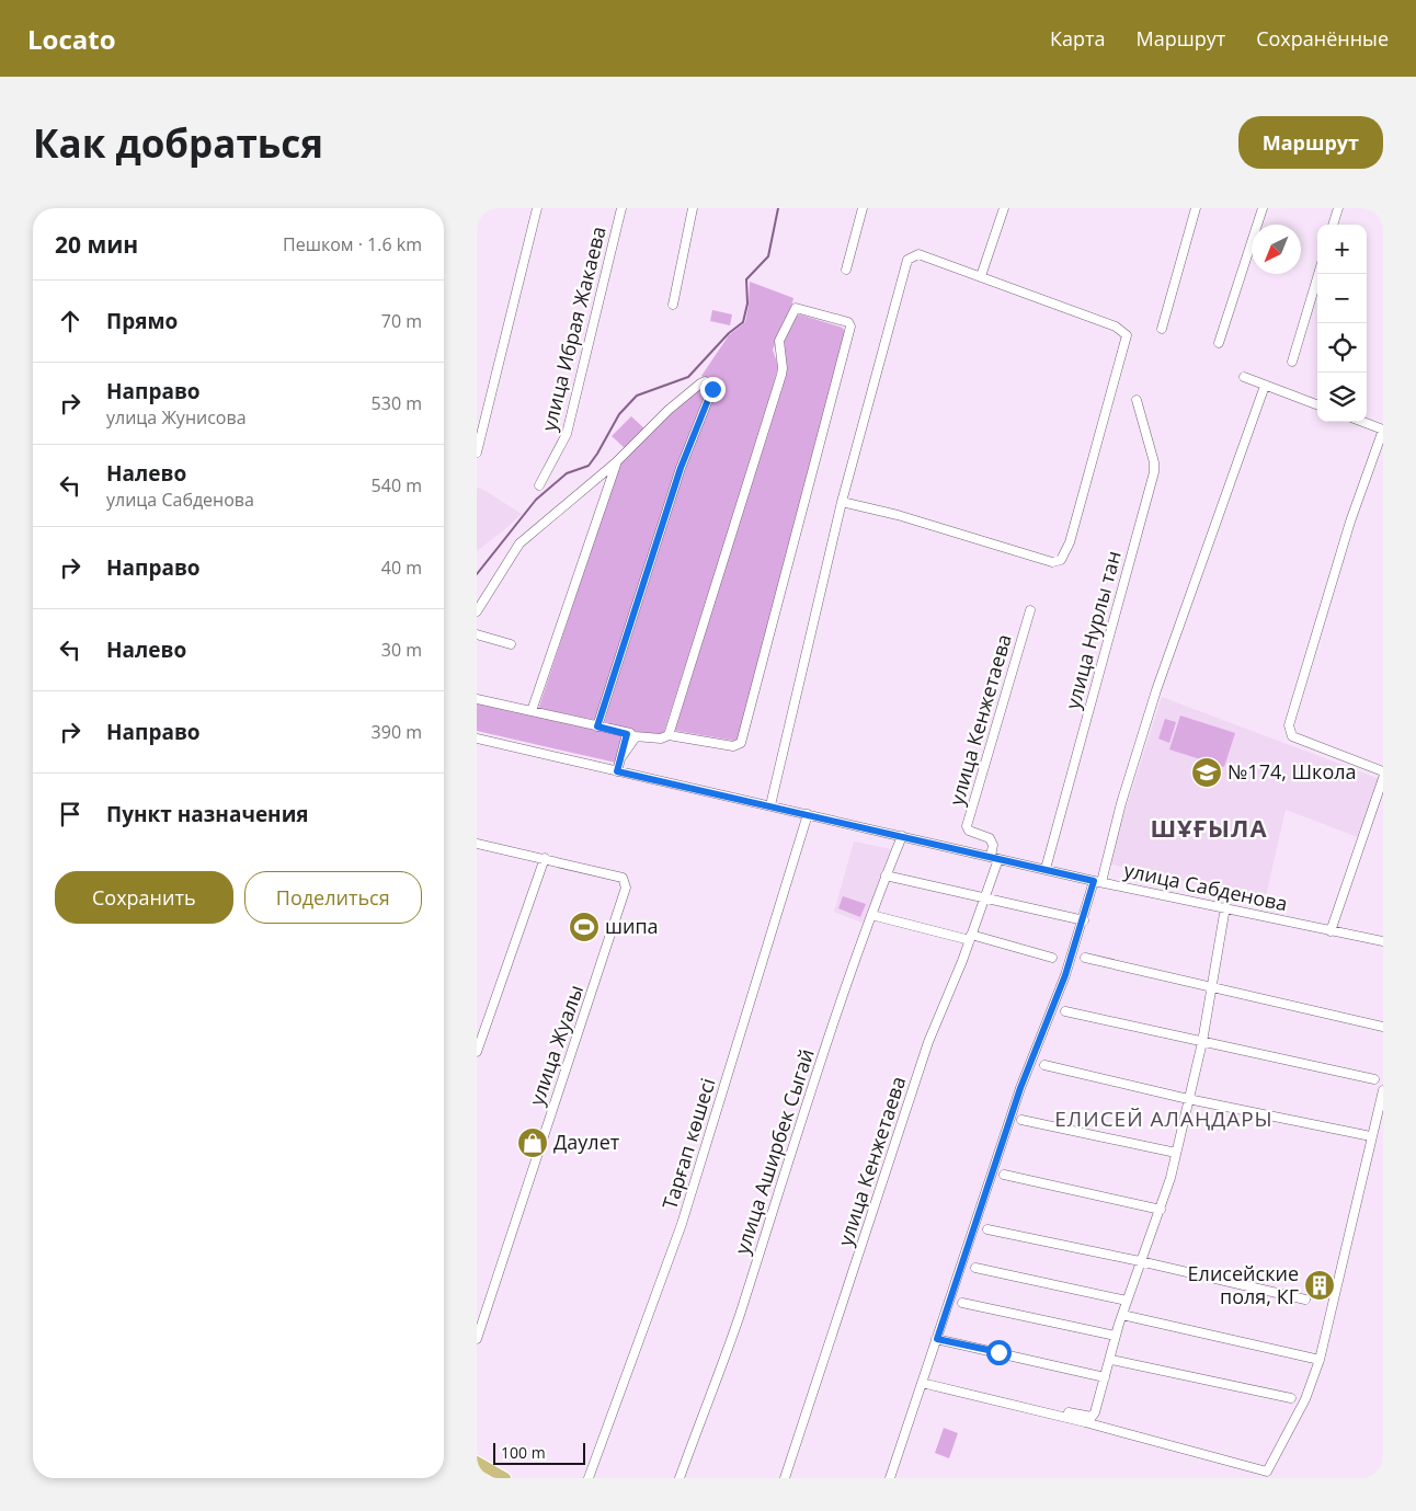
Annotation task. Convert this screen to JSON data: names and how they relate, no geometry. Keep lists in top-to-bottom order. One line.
{"streets":{"street":["улица Ибрая Жакаева","улица Нурлы тан","улица Кенжетаева","улица Сабденова","улица Жуалы","Тарғап көшесі","улица Аширбек Сыгай"]},"crossings":[["улица Нурлы тан","улица Сабденова"],["улица Кенжетаева","улица Сабденова"],["улица Сабденова","Тарғап көшесі"],["улица Сабденова","улица Аширбек Сыгай"]],"districts":["ШҰҒЫЛА","ЕЛИСЕЙ АЛАҢДАРЫ"],"places":{"school or university":["№174, Школа"],"sports":["шипа"],"shop":["Даулет"],"building":["Елисейские поля, КГ"]},"scale_bar":"100 m","north":"bottom left","page":{"header":"Locato","nav":["Карта","Маршрут","Сохранённые"],"buttons":["Маршрут",["Сохранить","Поделиться"]],"title":"Как добраться","heading":["20 мин","Пешком · 1.6 km"],"map_buttons":["+","−"],"list":[["Прямо","70 m"],["Направо","улица Жунисова","530 m"],["Налево","улица Сабденова","540 m"],["Направо","40 m"],["Налево","30 m"],["Направо","390 m"],"Пункт назначения"],"scale":"100 m"}}
